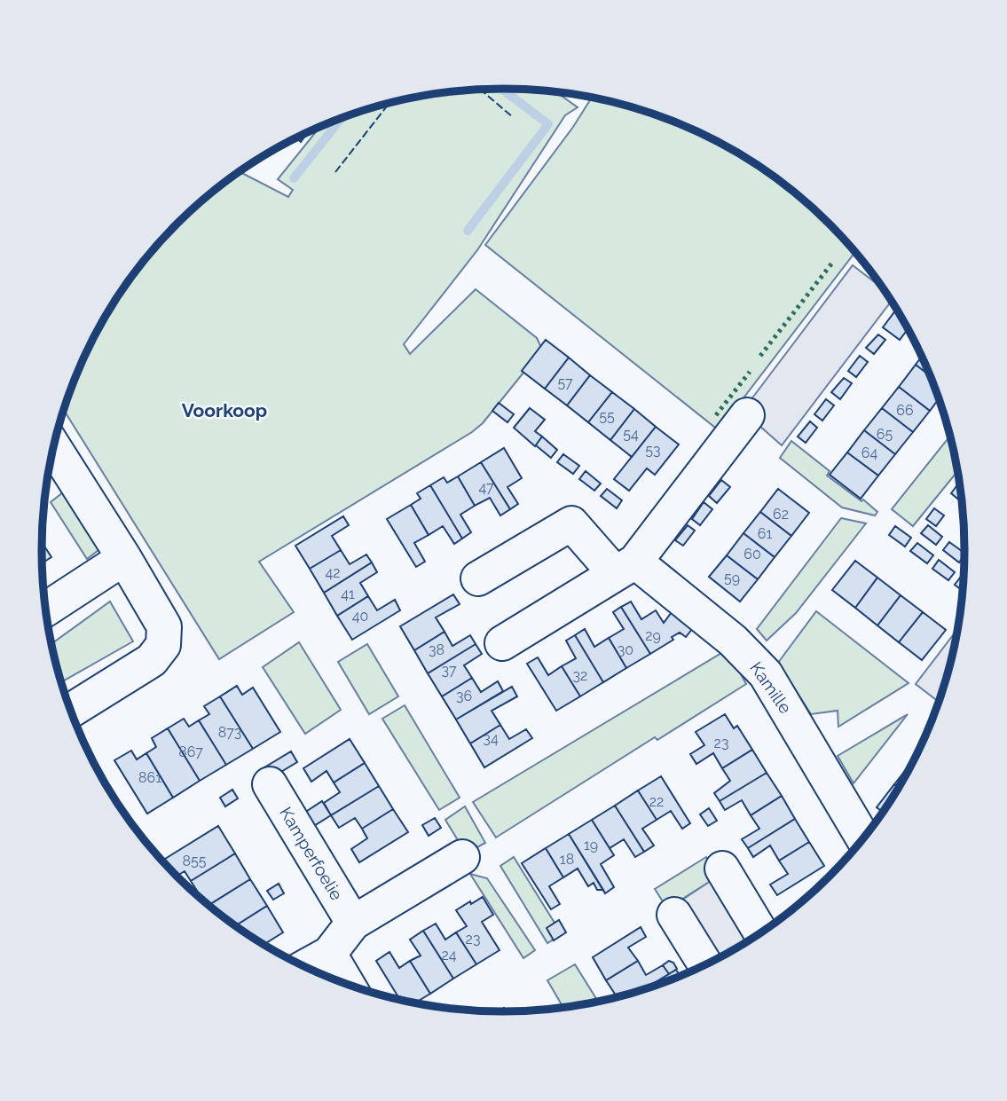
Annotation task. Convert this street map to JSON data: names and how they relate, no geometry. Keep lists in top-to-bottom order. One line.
{"streets":{"street":["Kamille","Kamperfoelie"]},"districts":["Voorkoop"],"house_numbers":["57","66","55","54","65","53","64","47","62","61","60","42","59","41","40","29","38","30","37","32","36","873","34","23","867","861","22","19","18","855","23","24"]}
